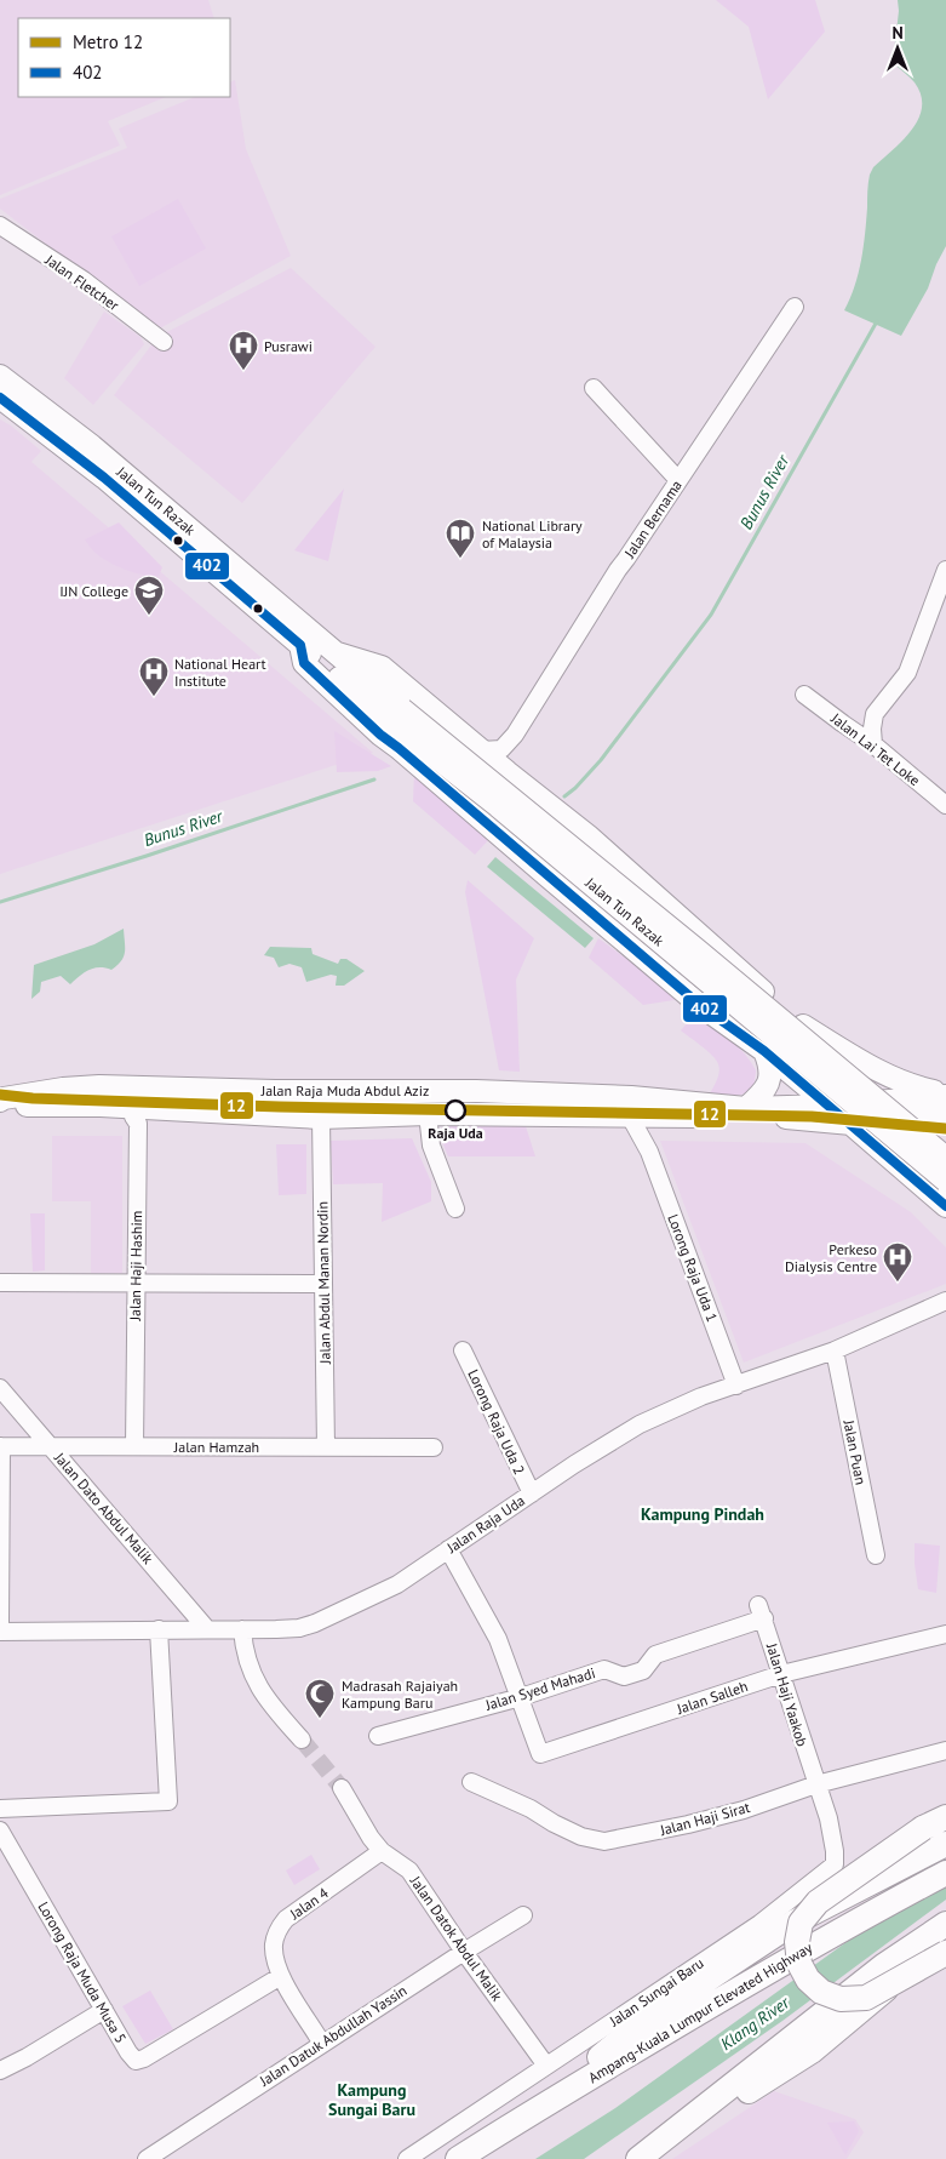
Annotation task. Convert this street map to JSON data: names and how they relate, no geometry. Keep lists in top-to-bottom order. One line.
{"streets":{"highway":["Ampang-Kuala Lumpur Elevated Highway"],"main road":["Jalan Tun Razak","Jalan Raja Muda Abdul Aziz"],"street":["Jalan Fletcher","Jalan Bernama","Jalan Lai Tet Loke","Jalan Haji Hashim","Lorong Raja Uda 1","Jalan Abdul Manan Nordin","Lorong Raja Uda 2","Jalan Hamzah","Jalan Puan","Jalan Dato Abdul Malik","Jalan Raja Uda","Jalan Syed Mahadi","Jalan Haji Yaakob","Jalan Salleh","Jalan Haji Sirat","Jalan 4","Jalan Datok Abdul Malik","Lorong Raja Muda Musa 5","Jalan Sungai Baru","Jalan Datuk Abdullah Yassin"]},"crossings":[["Jalan Tun Razak","Jalan Bernama"],["Jalan Tun Razak","Jalan Raja Muda Abdul Aziz"],["Jalan Raja Muda Abdul Aziz","Jalan Haji Hashim"],["Jalan Raja Muda Abdul Aziz","Lorong Raja Uda 1"],["Jalan Raja Muda Abdul Aziz","Jalan Abdul Manan Nordin"],["Jalan Haji Hashim","Jalan Hamzah"],["Lorong Raja Uda 1","Jalan Raja Uda"],["Jalan Abdul Manan Nordin","Jalan Hamzah"],["Lorong Raja Uda 2","Jalan Raja Uda"],["Jalan Hamzah","Jalan Dato Abdul Malik"],["Jalan Puan","Jalan Raja Uda"],["Jalan Dato Abdul Malik","Jalan Raja Uda"],["Jalan Syed Mahadi","Jalan Haji Yaakob"],["Jalan Syed Mahadi","Jalan Salleh"],["Jalan Haji Yaakob","Jalan Salleh"],["Jalan Haji Yaakob","Jalan Haji Sirat"],["Jalan Haji Yaakob","Jalan Sungai Baru"],["Jalan Haji Sirat","Jalan Sungai Baru"],["Jalan 4","Jalan Datok Abdul Malik"],["Jalan 4","Lorong Raja Muda Musa 5"],["Jalan 4","Jalan Datuk Abdullah Yassin"],["Jalan Datok Abdul Malik","Jalan Sungai Baru"],["Jalan Datok Abdul Malik","Jalan Datuk Abdullah Yassin"]],"districts":["Kampung Pindah","Kampung Sungai Baru"],"water":["Bunus River","Klang River"],"places":{"hospital":["Pusrawi","National Heart Institute","Perkeso Dialysis Centre"],"library":["National Library of Malaysia"],"school or university":["IJN College"],"other":["Raja Uda"],"mosque":["Madrasah Rajaiyah Kampung Baru"]},"lines":["transit line 402","metro line 12"],"legend":["Metro 12","402"],"north":"top"}
